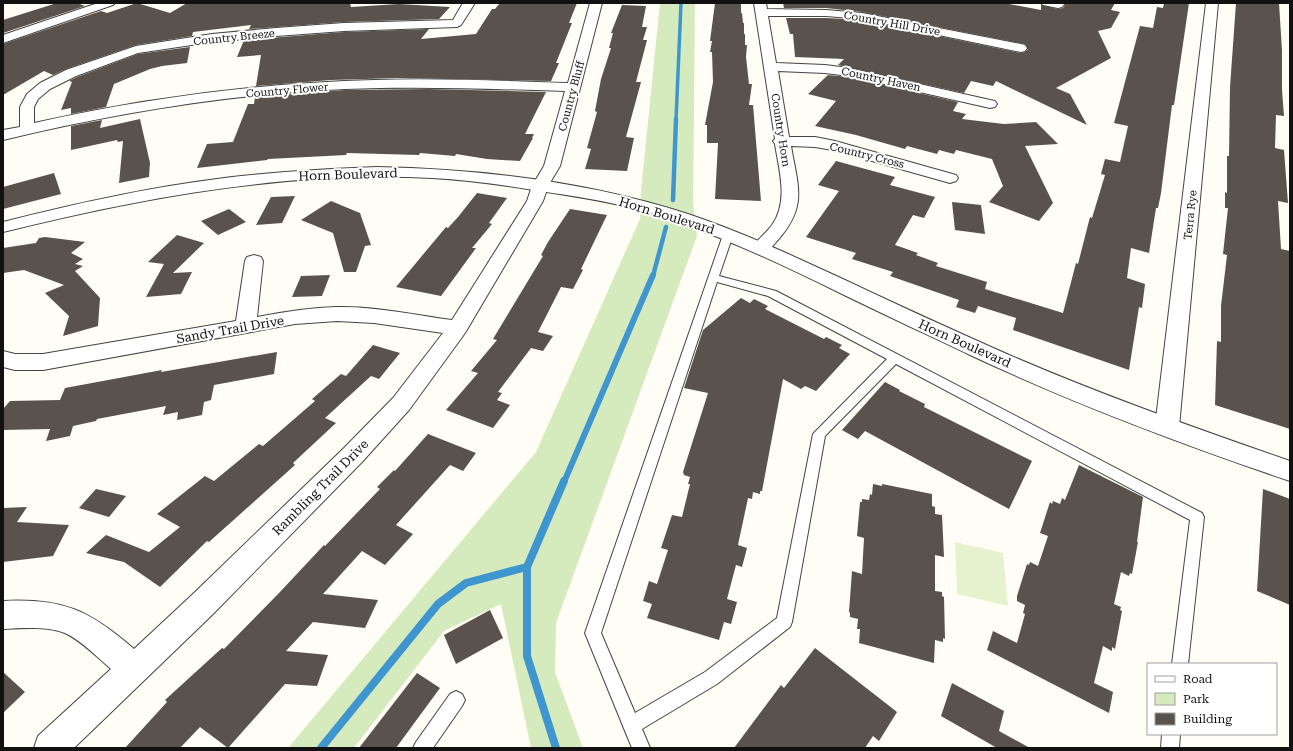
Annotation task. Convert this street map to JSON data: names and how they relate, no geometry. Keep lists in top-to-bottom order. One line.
{"streets":{"street":["Country Hill Drive","Country Breeze","Country Haven","Country Flower","Country Bluff","Country Horn","Country Cross","Horn Boulevard","Terra Rye","Sandy Trail Drive","Rambling Trail Drive"]},"crossings":[["Country Hill Drive","Country Horn"],["Country Breeze","Country Flower"],["Country Haven","Country Horn"],["Country Flower","Country Bluff"],["Country Bluff","Horn Boulevard"],["Country Bluff","Rambling Trail Drive"],["Country Horn","Country Cross"],["Country Horn","Horn Boulevard"],["Horn Boulevard","Terra Rye"],["Horn Boulevard","Rambling Trail Drive"],["Sandy Trail Drive","Rambling Trail Drive"]],"legend":["Road","Park","Building"]}
